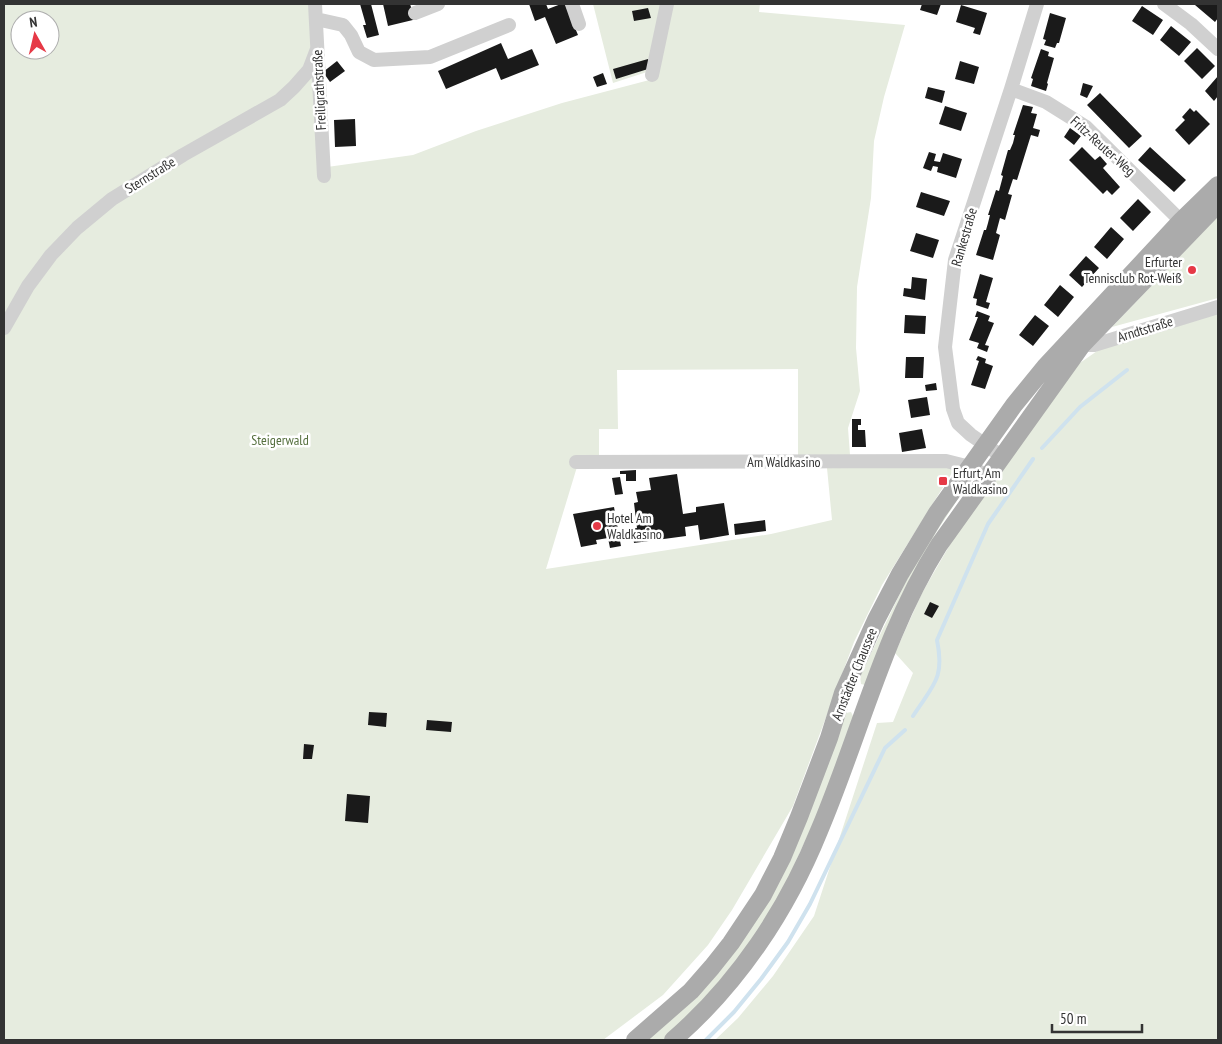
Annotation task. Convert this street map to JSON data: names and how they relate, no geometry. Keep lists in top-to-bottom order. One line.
{"streets":{"main road":["Arnstädter Chaussee"],"street":["Freiligrathstraße","Fritz-Reuter-Weg","Sternstraße","Rankestraße","Arndtstraße","Am Waldkasino"]},"crossings":[["Freiligrathstraße","Sternstraße"],["Fritz-Reuter-Weg","Rankestraße"],["Rankestraße","Arnstädter Chaussee"],["Arndtstraße","Arnstädter Chaussee"],["Am Waldkasino","Arnstädter Chaussee"]],"parks":["Steigerwald"],"places":{"other":["Erfurter Tennisclub Rot-Weiß","Hotel Am Waldkasino"],"transit":["Erfurt, Am Waldkasino"]},"scale_bar":"50 m","north":"top"}
